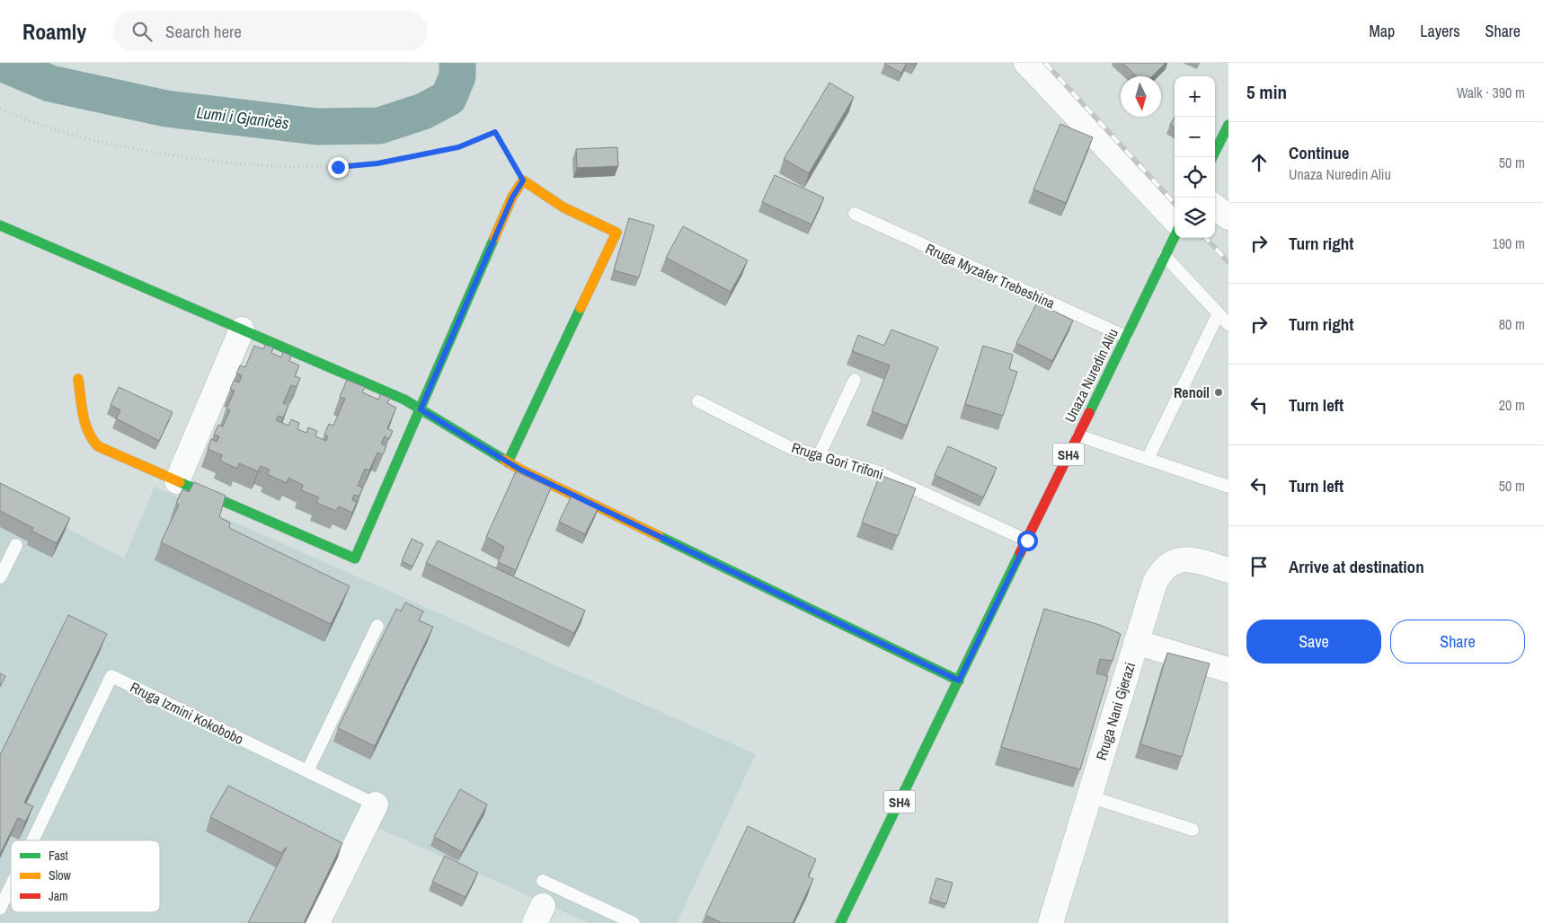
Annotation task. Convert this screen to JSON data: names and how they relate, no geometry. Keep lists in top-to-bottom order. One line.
{"streets":{"street":["Unaza Nuredin Aliu","SH4","Rruga Nani Gjerazi","Rruga Izmini Kokobobo"],"lane":["Rruga Myzafer Trebeshina","Rruga Gori Trifoni"]},"crossings":[["Rruga Myzafer Trebeshina","Unaza Nuredin Aliu"],["Unaza Nuredin Aliu","SH4"],["Unaza Nuredin Aliu","Rruga Gori Trifoni"]],"water":["Lumi i Gjanicës"],"places":["Renoil"],"legend":["Fast","Slow","Jam"],"north":"bottom","page":{"header":"Roamly","search":"Search here","nav":["Map","Layers","Share"],"heading":["5 min","Walk · 390 m"],"map_buttons":["+","−"],"list":[["Continue","Unaza Nuredin Aliu","50 m"],["Turn right","190 m"],["Turn right","80 m"],["Turn left","20 m"],["Turn left","50 m"],"Arrive at destination"],"buttons":["Save","Share"]}}
